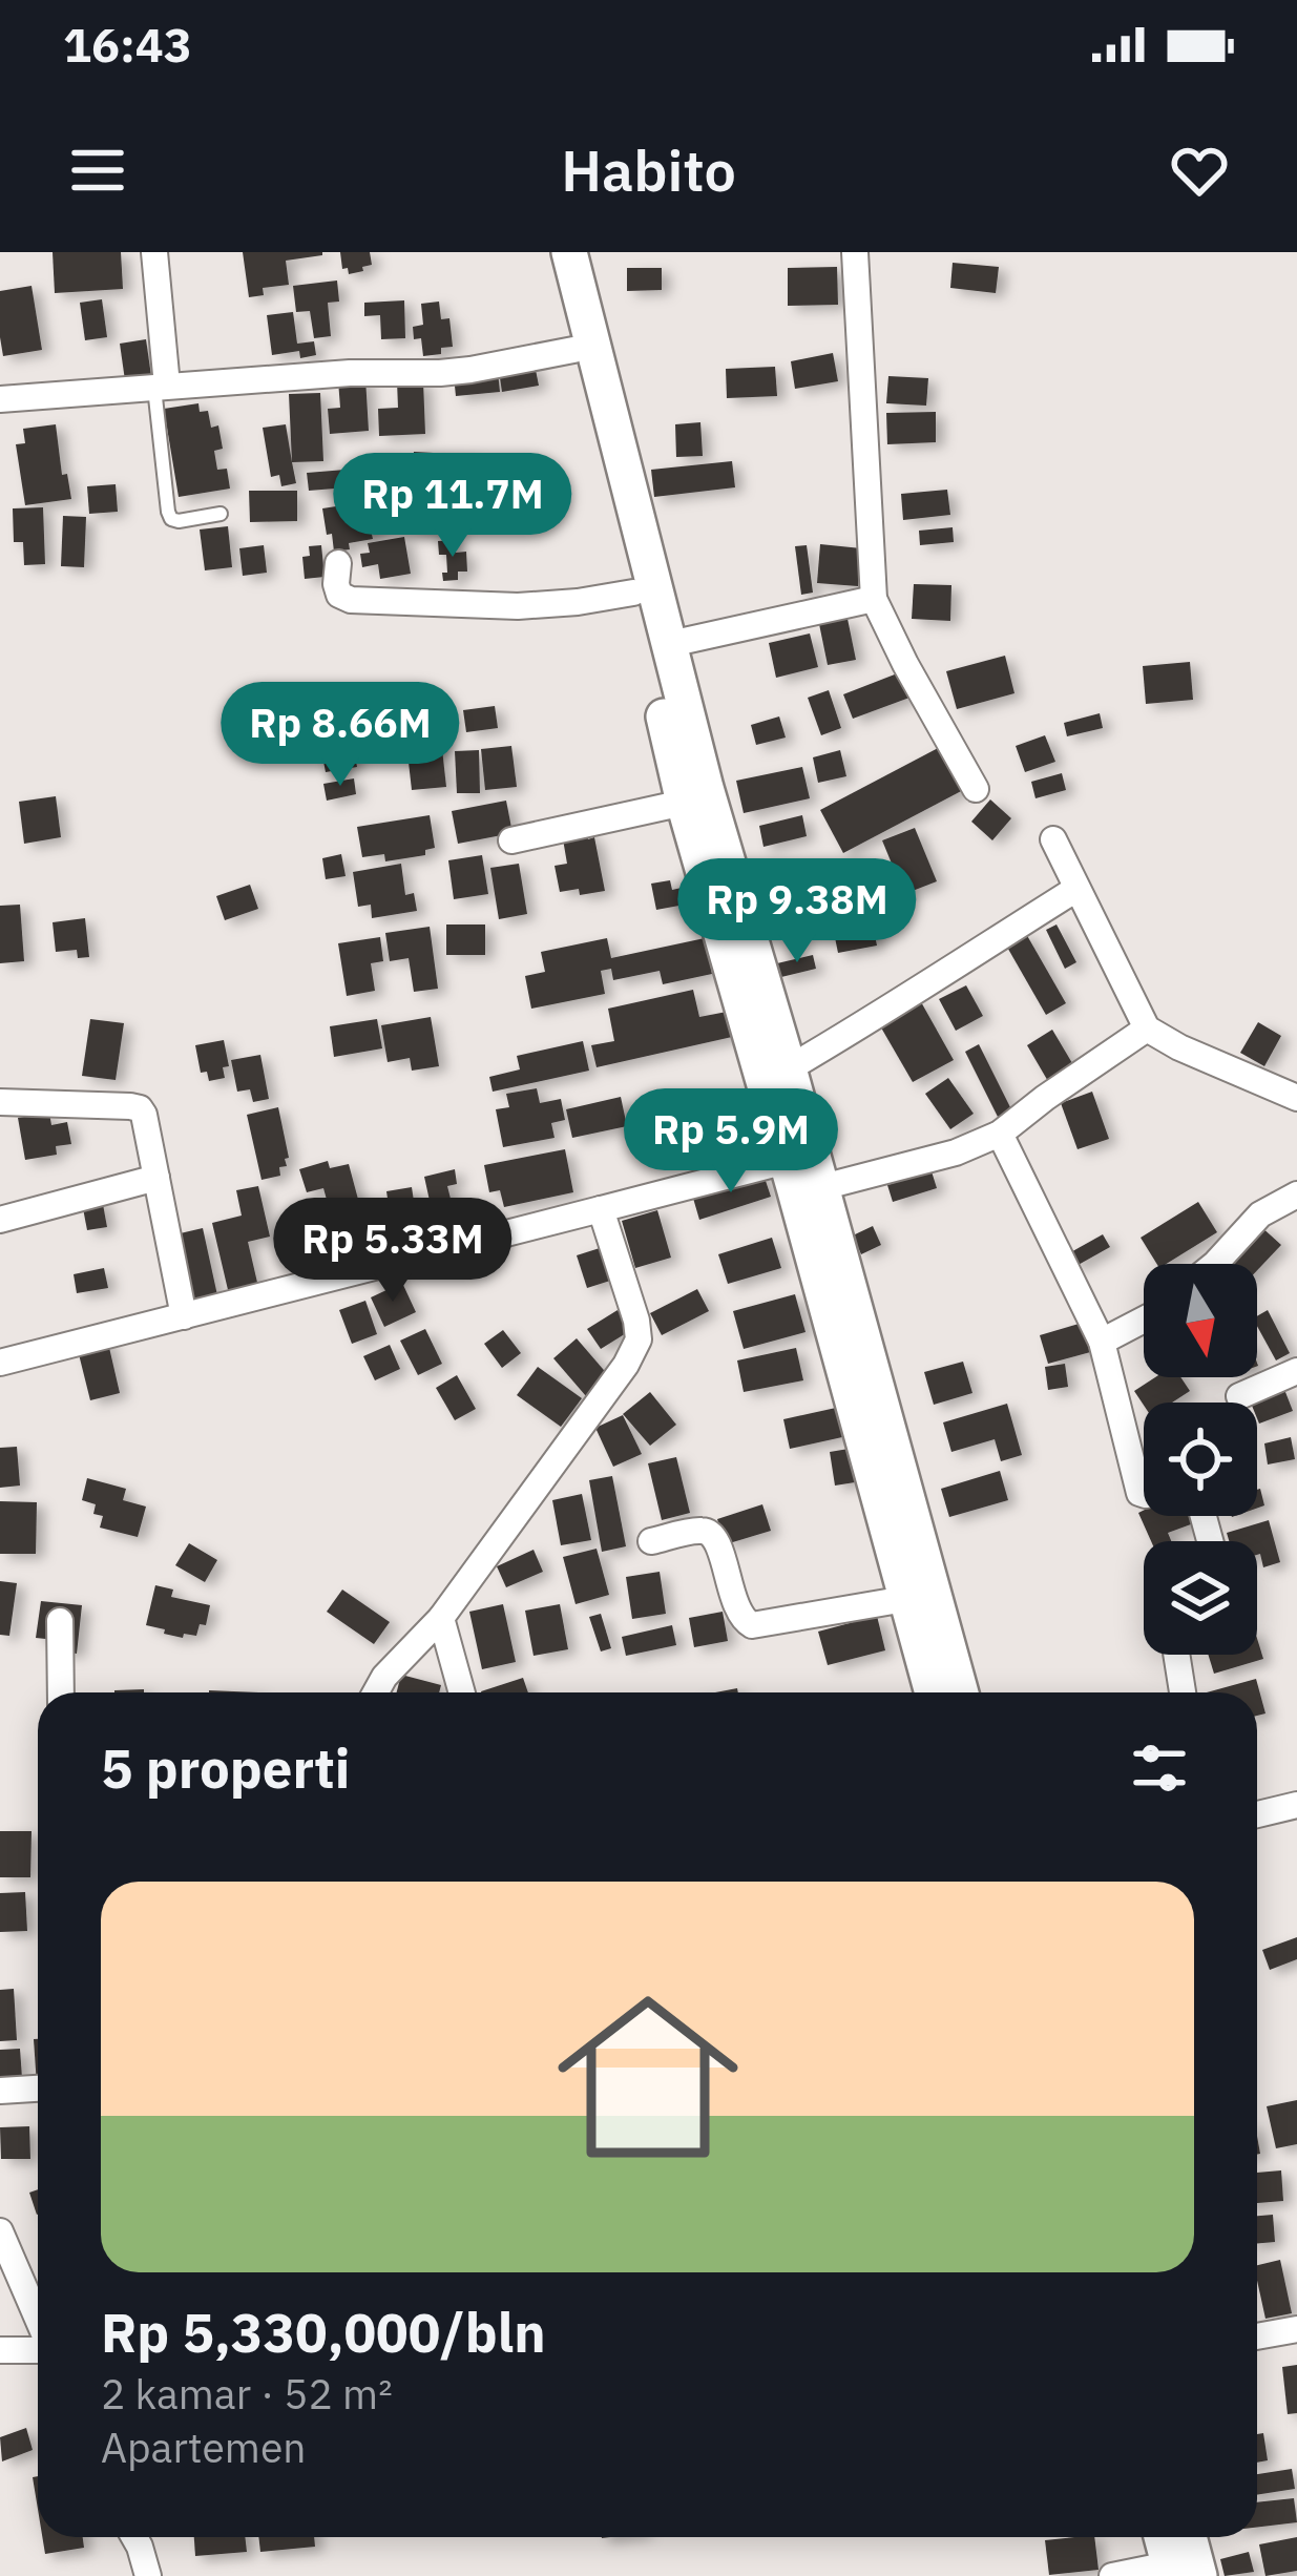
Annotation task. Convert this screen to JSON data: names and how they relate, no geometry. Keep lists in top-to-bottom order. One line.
{"north":"bottom","page":{"status":"16:43","header":"Habito","price":["Rp 11.7M","Rp 8.66M","Rp 9.38M","Rp 5.9M","Rp 5.33M"],"heading":"5 properti","list":[{"name":"Rp 5,330,000/bln","note":"2 kamar · 52 m² · Apartemen"}]}}
